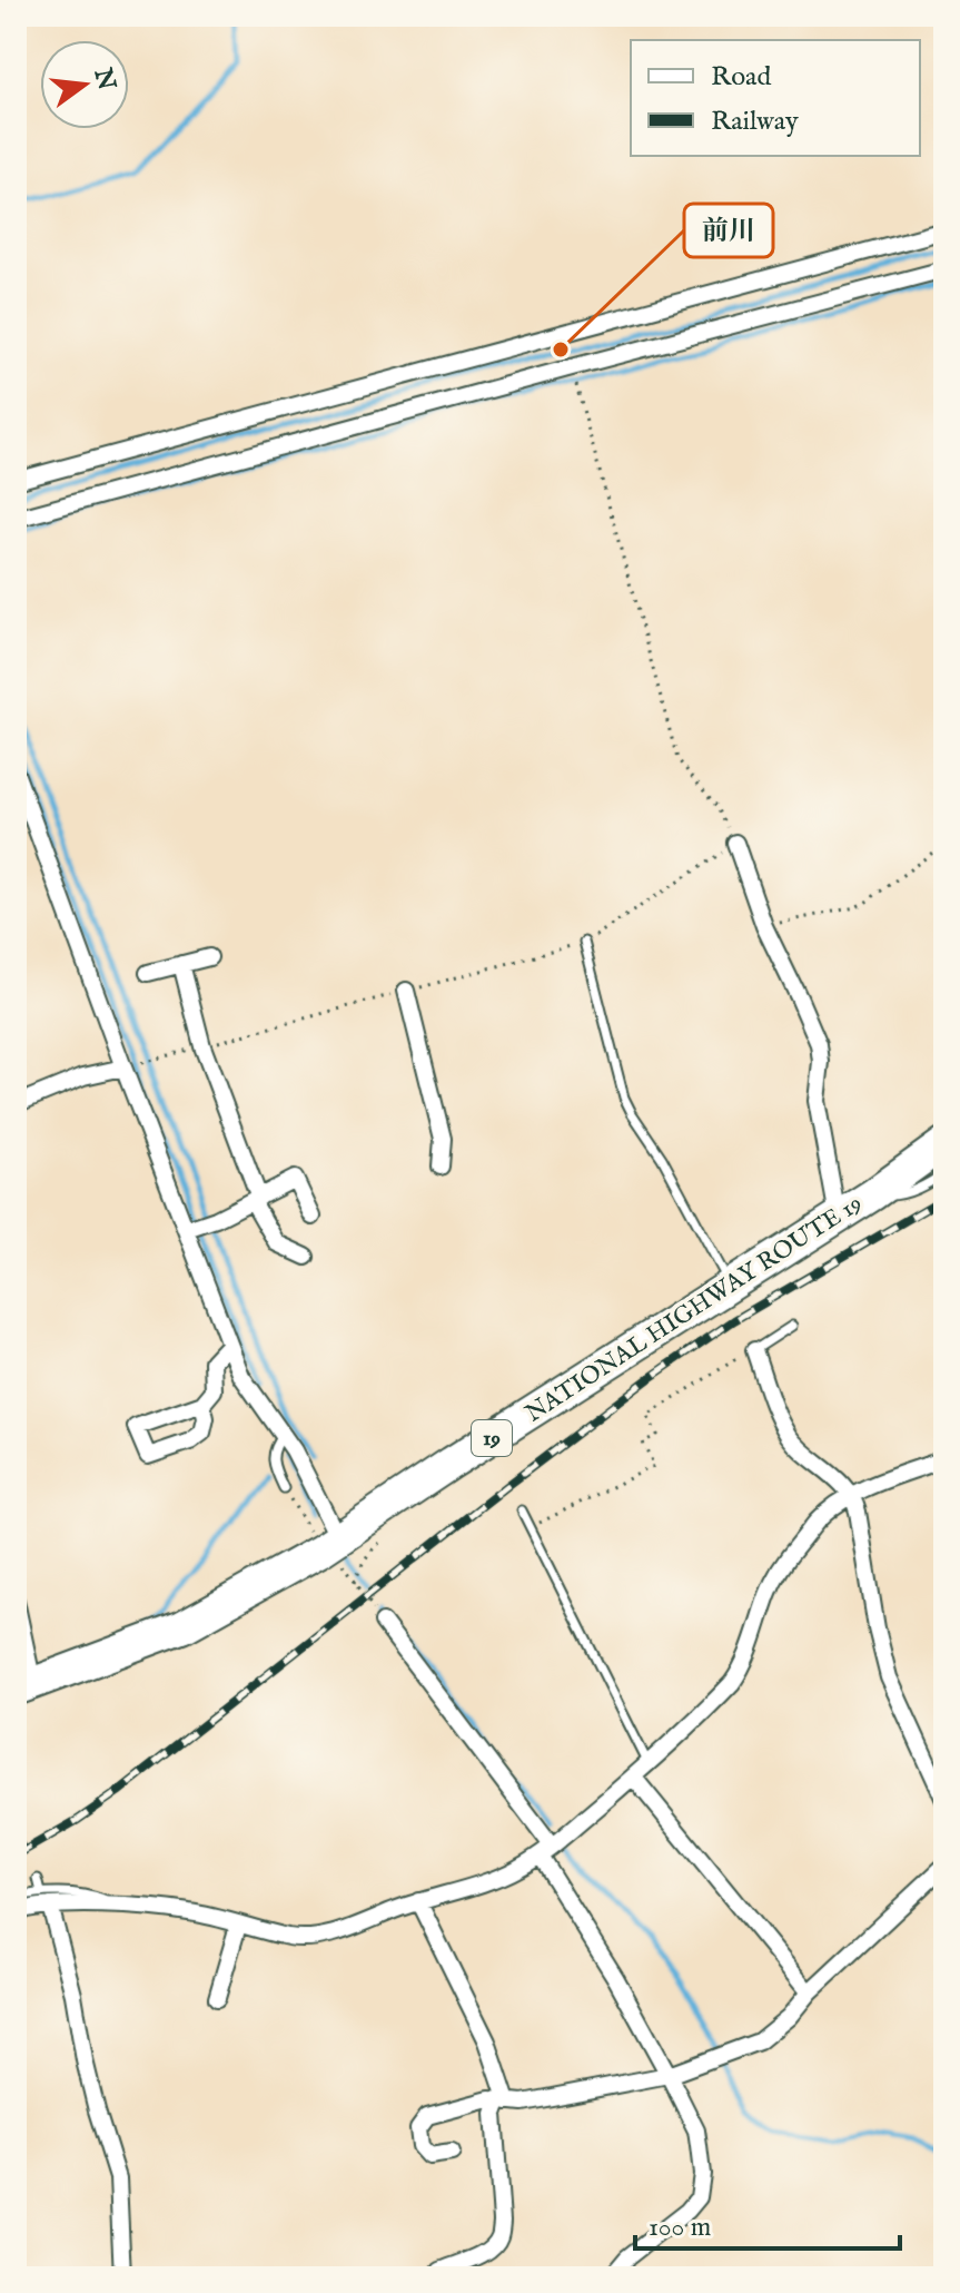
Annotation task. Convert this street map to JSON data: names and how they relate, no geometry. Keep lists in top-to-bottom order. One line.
{"streets":{"highway":["NATIONAL HIGHWAY ROUTE 19","19"]},"places":["前川"],"legend":["Road","Railway"],"scale_bar":"100 m","north":"right"}
